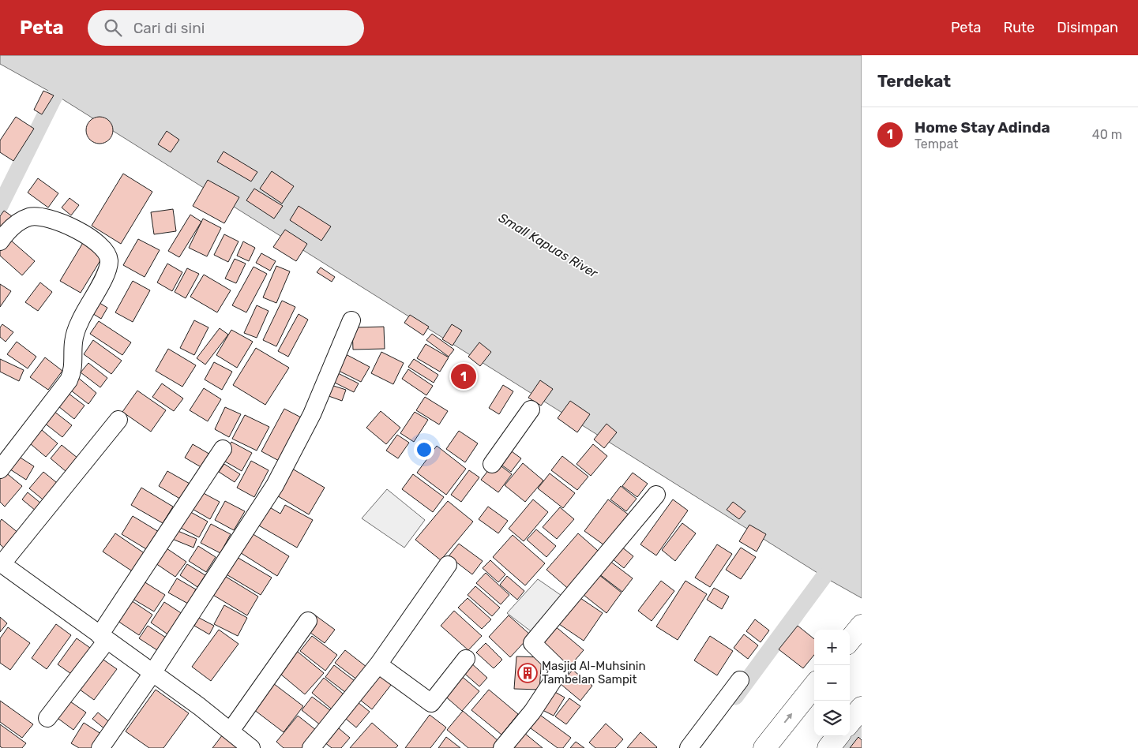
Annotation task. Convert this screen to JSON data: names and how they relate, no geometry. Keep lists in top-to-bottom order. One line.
{"water":["Small Kapuas River"],"places":{"building":["Masjid Al-Muhsinin Tambelan Sampit"]},"page":{"header":"Peta","search":"Cari di sini","nav":["Peta","Rute","Disimpan"],"heading":"Terdekat","list":[{"mark":"1","name":"Home Stay Adinda","note":"Tempat","value":"40 m"}],"pins":"1","map_buttons":["+","−"]}}
